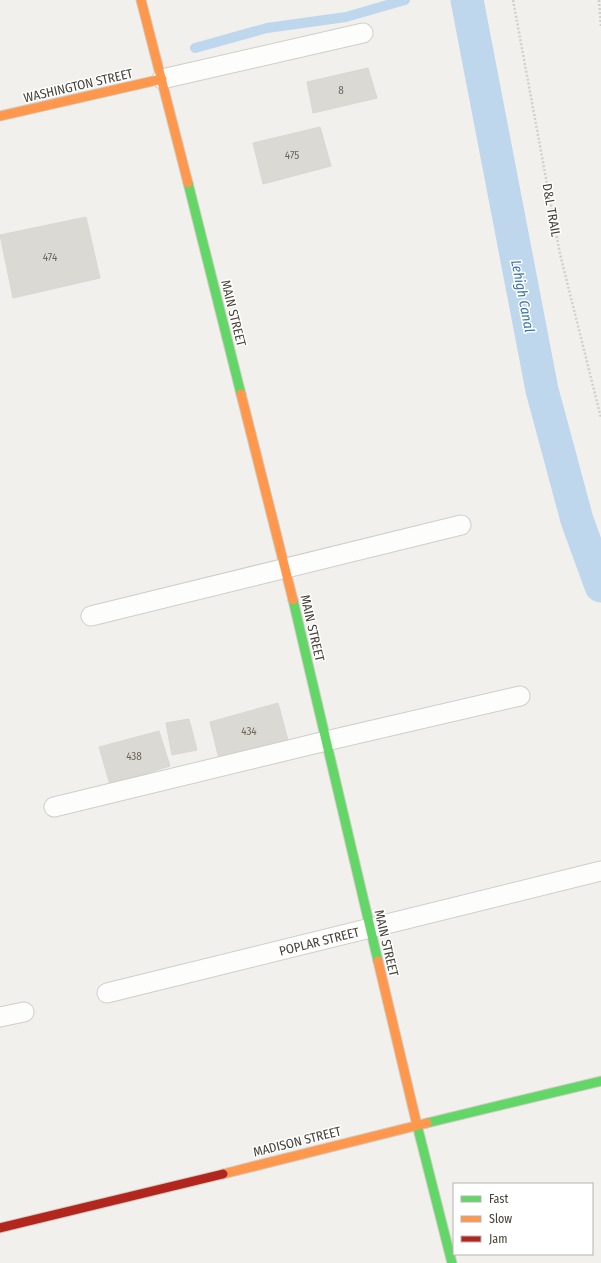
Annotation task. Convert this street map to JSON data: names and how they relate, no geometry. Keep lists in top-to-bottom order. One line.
{"streets":{"street":["WASHINGTON STREET","MAIN STREET","MADISON STREET"],"lane":["POPLAR STREET"],"path":["D&L TRAIL"]},"crossings":[["WASHINGTON STREET","MAIN STREET"],["MAIN STREET","POPLAR STREET"],["MAIN STREET","MADISON STREET"]],"water":["Lehigh Canal"],"house_numbers":["8","475","474","434","438"],"legend":["Fast","Slow","Jam"]}
